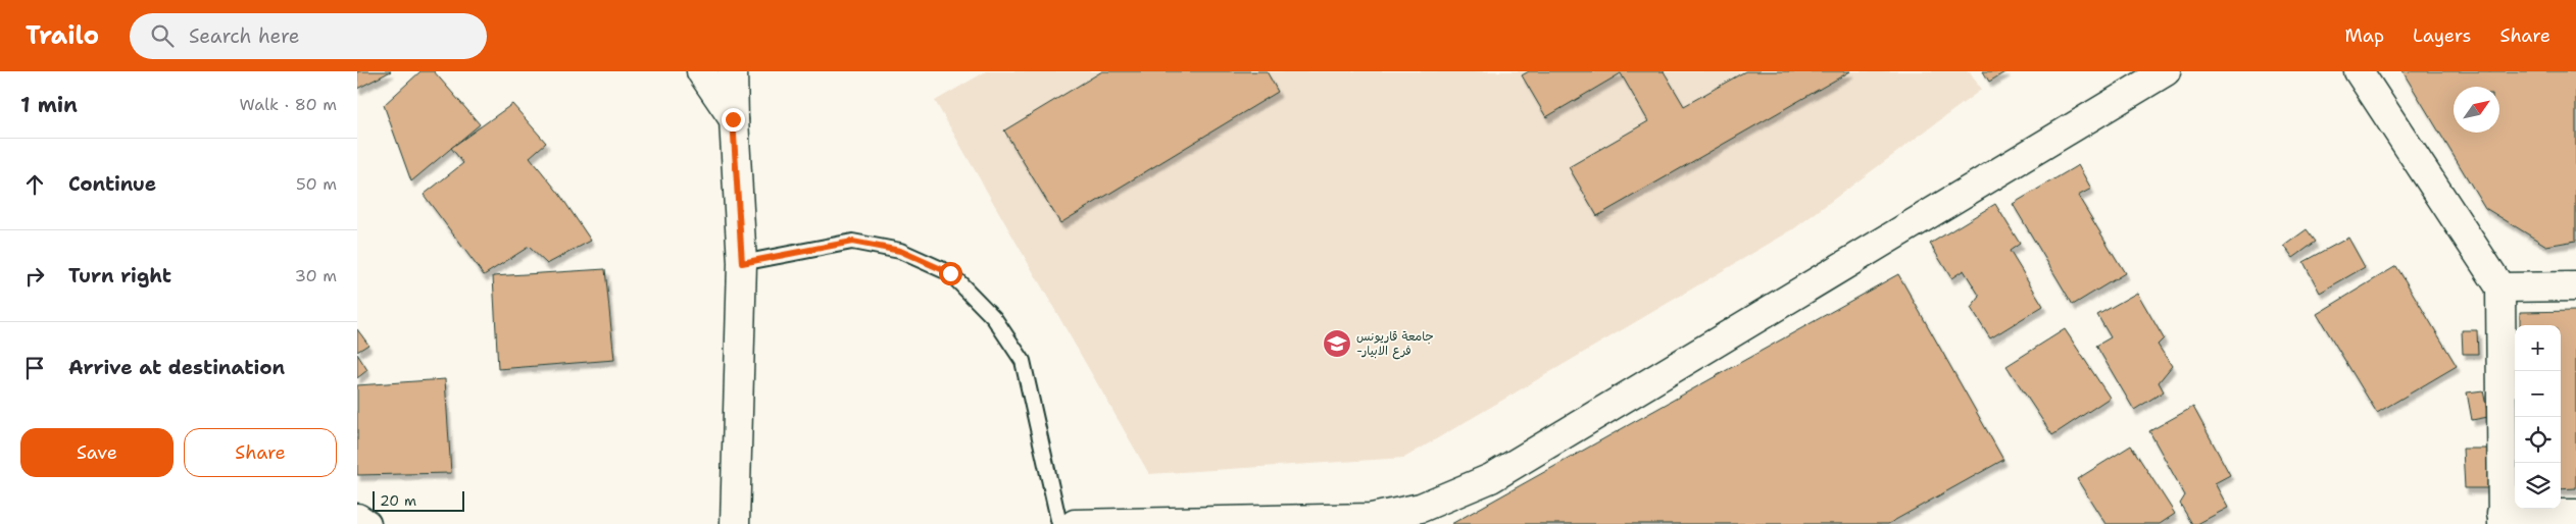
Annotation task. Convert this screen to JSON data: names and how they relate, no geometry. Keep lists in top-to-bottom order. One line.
{"places":{"school or university":["جامعة قاريونس -فرع الابيار"]},"scale_bar":"20 m","north":"top right","page":{"header":"Trailo","search":"Search here","nav":["Map","Layers","Share"],"heading":["1 min","Walk · 80 m"],"list":[["Continue","50 m"],["Turn right","30 m"],"Arrive at destination"],"map_buttons":["+","−"],"buttons":["Save","Share"],"scale":"20 m"}}
